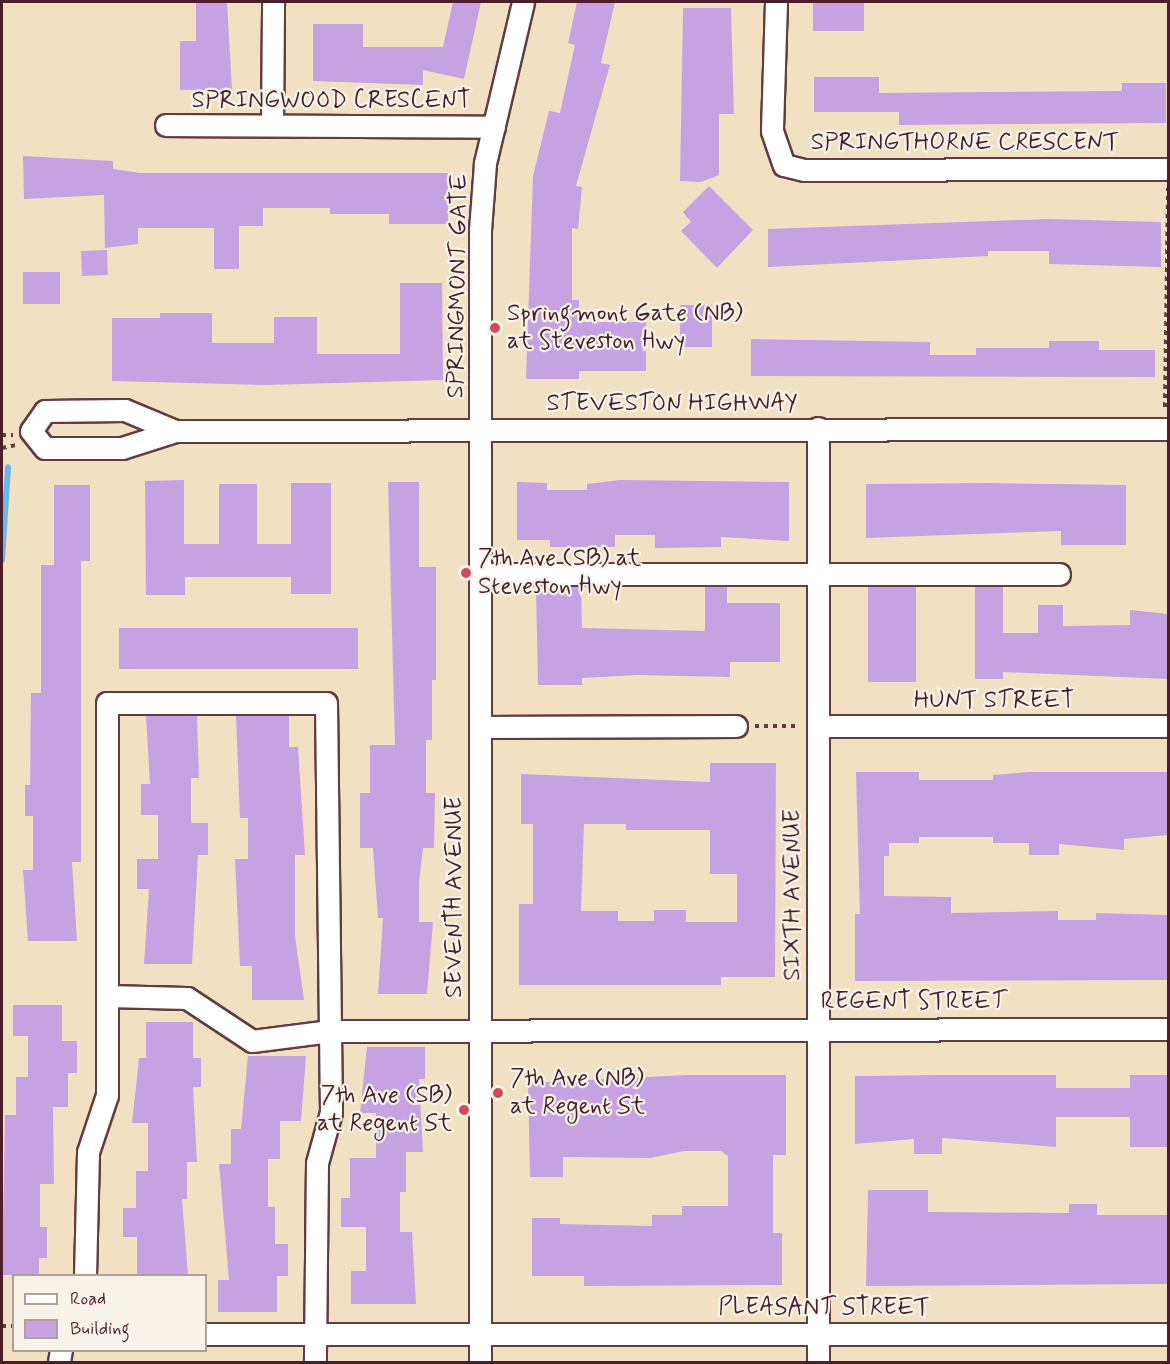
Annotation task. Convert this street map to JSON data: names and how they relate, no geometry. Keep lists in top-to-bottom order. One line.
{"streets":{"street":["SPRINGWOOD CRESCENT","SPRINGTHORNE CRESCENT","SPRINGMONT GATE","STEVESTON HIGHWAY","HUNT STREET","SIXTH AVENUE","SEVENTH AVENUE","REGENT STREET","PLEASANT STREET"]},"crossings":[["SPRINGWOOD CRESCENT","SPRINGMONT GATE"],["SPRINGMONT GATE","STEVESTON HIGHWAY"],["SPRINGMONT GATE","SEVENTH AVENUE"],["STEVESTON HIGHWAY","SIXTH AVENUE"],["STEVESTON HIGHWAY","SEVENTH AVENUE"],["HUNT STREET","SIXTH AVENUE"],["SIXTH AVENUE","REGENT STREET"],["SIXTH AVENUE","PLEASANT STREET"],["SEVENTH AVENUE","REGENT STREET"],["SEVENTH AVENUE","PLEASANT STREET"]],"places":["Springmont Gate (NB) at Steveston Hwy","7th Ave (SB) at Steveston Hwy","7th Ave (NB) at Regent St","7th Ave (SB) at Regent St"],"legend":["Road","Building"]}
